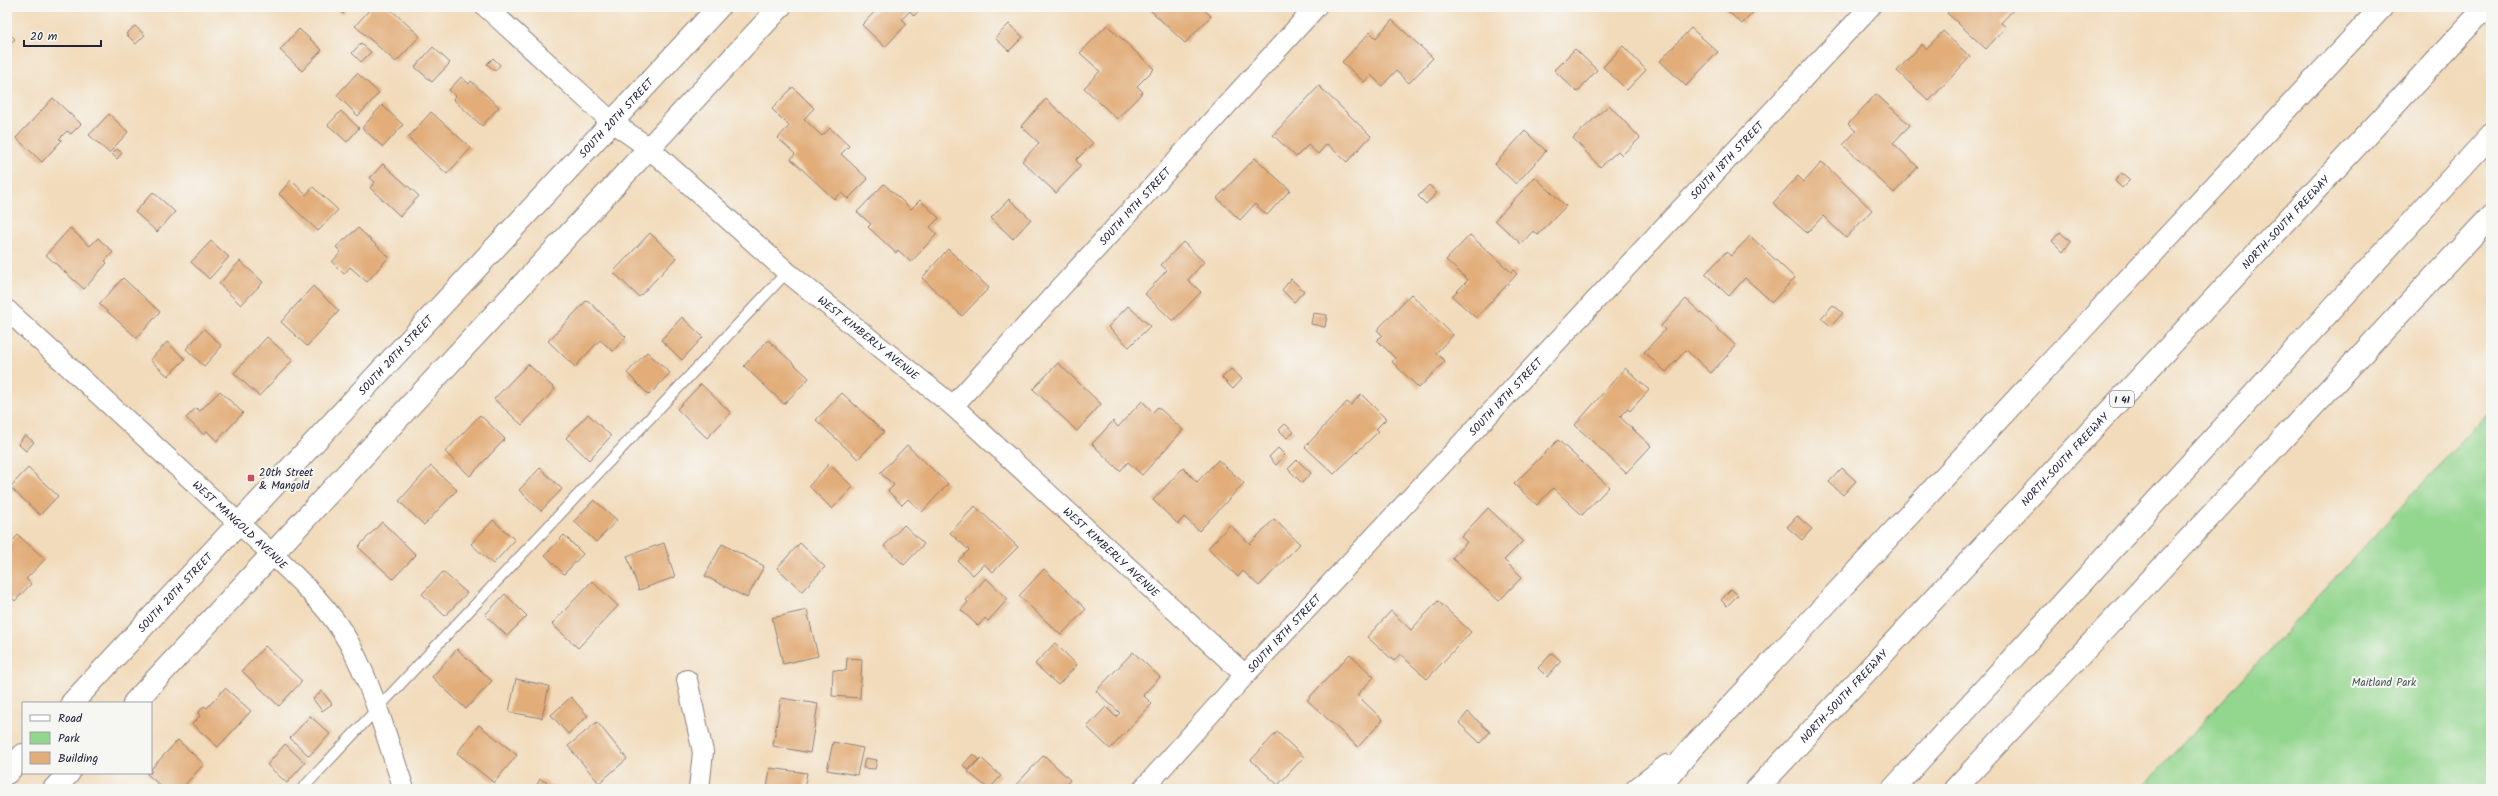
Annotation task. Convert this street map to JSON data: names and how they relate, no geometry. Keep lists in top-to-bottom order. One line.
{"streets":{"main road":["SOUTH 20TH STREET","NORTH-SOUTH FREEWAY","I 41"],"street":["SOUTH 18TH STREET","SOUTH 19TH STREET","WEST KIMBERLY AVENUE","WEST MANGOLD AVENUE"]},"crossings":[["SOUTH 20TH STREET","WEST KIMBERLY AVENUE"],["SOUTH 20TH STREET","WEST MANGOLD AVENUE"],["SOUTH 18TH STREET","WEST KIMBERLY AVENUE"],["SOUTH 19TH STREET","WEST KIMBERLY AVENUE"]],"parks":["Maitland Park"],"places":{"transit":["20th Street & Mangold"]},"legend":["Road","Park","Building"],"scale_bar":"20 m"}
